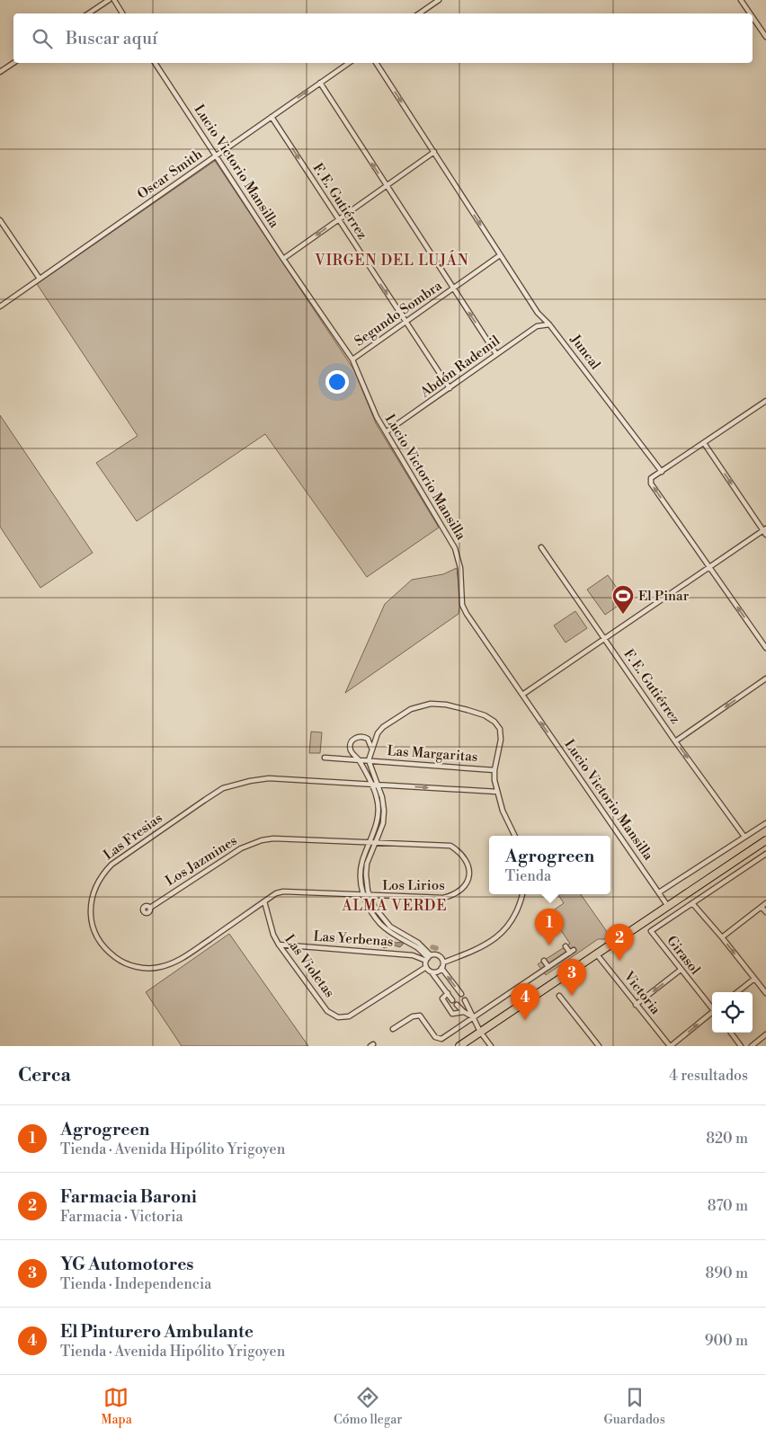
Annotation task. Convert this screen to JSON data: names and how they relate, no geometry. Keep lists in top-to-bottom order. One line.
{"streets":{"street":["Lucio Victorio Mansilla","Oscar Smith","F. E. Gutiérrez","Segundo Sombra","Juncal","Abdón Rademil","Las Margaritas","Las Fresias","Los Jazmines","Los Lirios","Las Yerbenas","Girasol","Las Violetas","Victoria"]},"crossings":[["Lucio Victorio Mansilla","Oscar Smith"],["Lucio Victorio Mansilla","Segundo Sombra"],["Lucio Victorio Mansilla","Abdón Rademil"],["Oscar Smith","F. E. Gutiérrez"],["F. E. Gutiérrez","Segundo Sombra"],["F. E. Gutiérrez","Abdón Rademil"],["Segundo Sombra","Juncal"],["Juncal","Abdón Rademil"],["Las Fresias","Los Lirios"],["Las Fresias","Las Violetas"],["Los Jazmines","Los Lirios"],["Las Yerbenas","Las Violetas"]],"one_way":["F. E. Gutiérrez","Juncal"],"districts":["VIRGEN DEL LUJÁN","ALMA VERDE"],"places":{"sports":["El Pinar"]},"page":{"search":"Buscar aquí","popup":["Agrogreen","Tienda"],"pins":["1","2","3","4"],"heading":["Cerca","4 resultados"],"list":[{"mark":"1","name":"Agrogreen","note":"Tienda · Avenida Hipólito Yrigoyen","value":"820 m"},{"mark":"2","name":"Farmacia Baroni","note":"Farmacia · Victoria","value":"870 m"},{"mark":"3","name":"YG Automotores","note":"Tienda · Independencia","value":"890 m"},{"mark":"4","name":"El Pinturero Ambulante","note":"Tienda · Avenida Hipólito Yrigoyen","value":"900 m"}],"nav":["Mapa","Cómo llegar","Guardados"]}}
